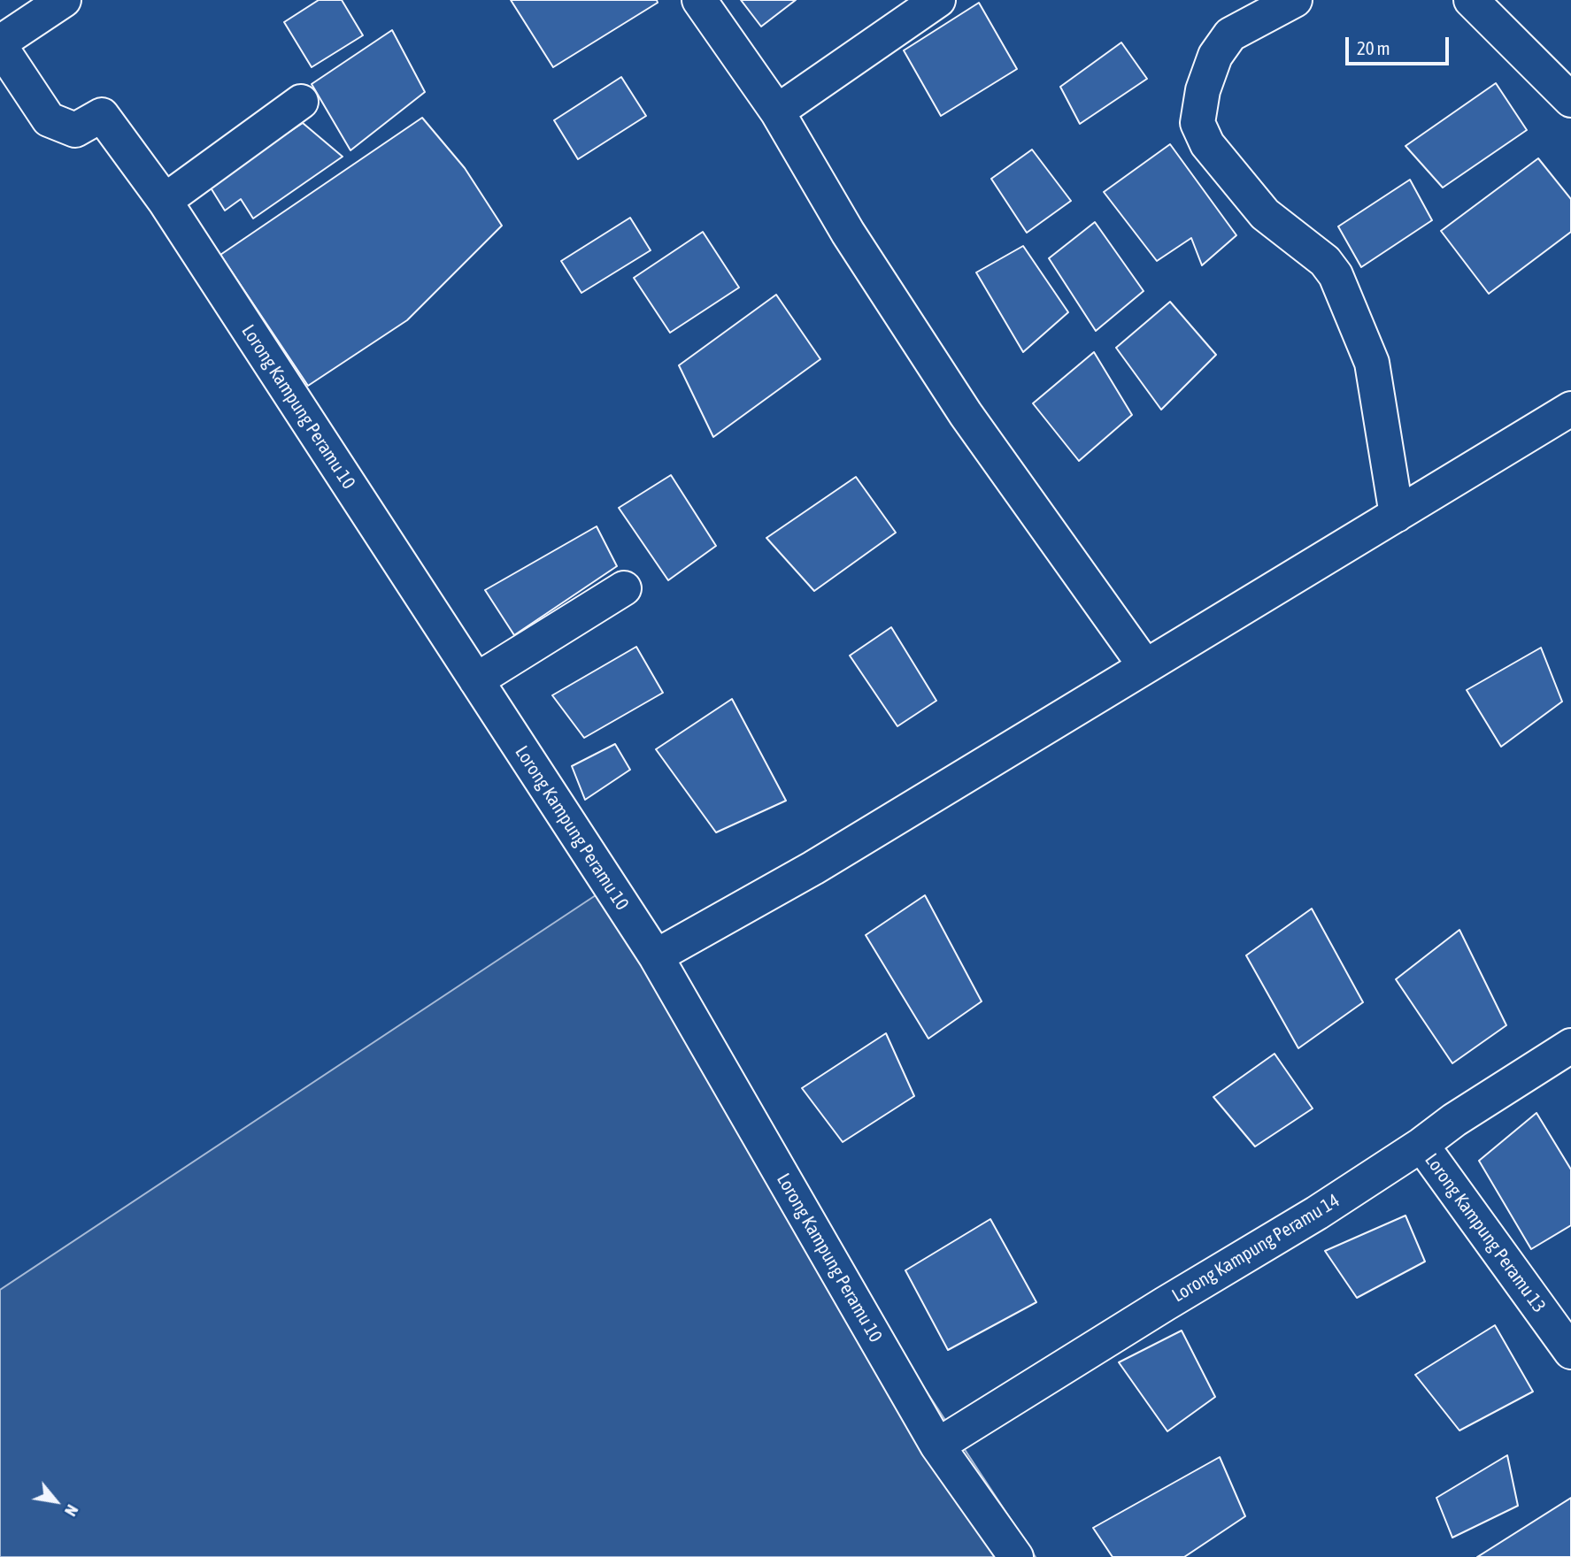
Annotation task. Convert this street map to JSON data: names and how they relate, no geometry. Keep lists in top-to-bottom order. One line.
{"streets":{"street":["Lorong Kampung Peramu 10","Lorong Kampung Peramu 13","Lorong Kampung Peramu 14"]},"crossings":[["Lorong Kampung Peramu 10","Lorong Kampung Peramu 14"],["Lorong Kampung Peramu 13","Lorong Kampung Peramu 14"]],"scale_bar":"20 m","north":"bottom right"}
